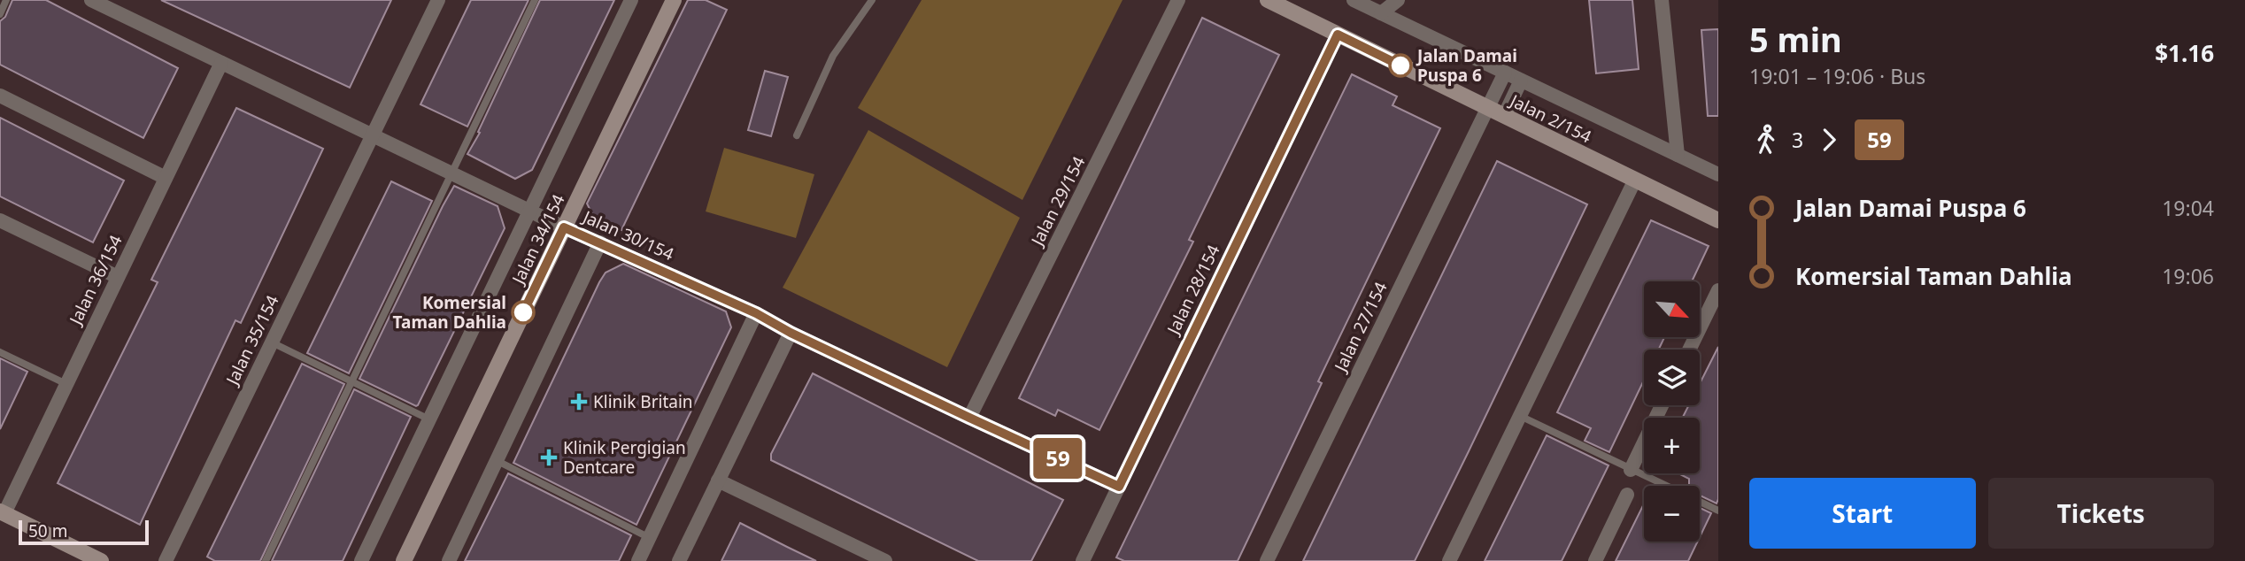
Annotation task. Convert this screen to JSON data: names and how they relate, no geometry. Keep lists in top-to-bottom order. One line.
{"streets":{"street":["Jalan 2/154","Jalan 29/154","Jalan 30/154","Jalan 34/154","Jalan 36/154","Jalan 28/154","Jalan 27/154","Jalan 35/154"]},"crossings":[["Jalan 2/154","Jalan 28/154"],["Jalan 2/154","Jalan 27/154"],["Jalan 29/154","Jalan 30/154"],["Jalan 30/154","Jalan 34/154"],["Jalan 30/154","Jalan 36/154"],["Jalan 30/154","Jalan 28/154"],["Jalan 30/154","Jalan 35/154"]],"places":{"other":["Jalan Damai Puspa 6","Komersial Taman Dahlia"],"health":["Klinik Britain","Klinik Pergigian Dentcare"]},"lines":["bus line 59"],"scale_bar":"50 m","north":"bottom right","page":{"on_map":"59","heading":["5 min","19:01 – 19:06 · Bus","$1.16"],"legs":["3","59"],"list":[{"name":"Jalan Damai Puspa 6","value":"19:04"},{"name":"Komersial Taman Dahlia","value":"19:06"}],"map_buttons":["+","−"],"buttons":["Start","Tickets"],"scale":"50 m"}}
